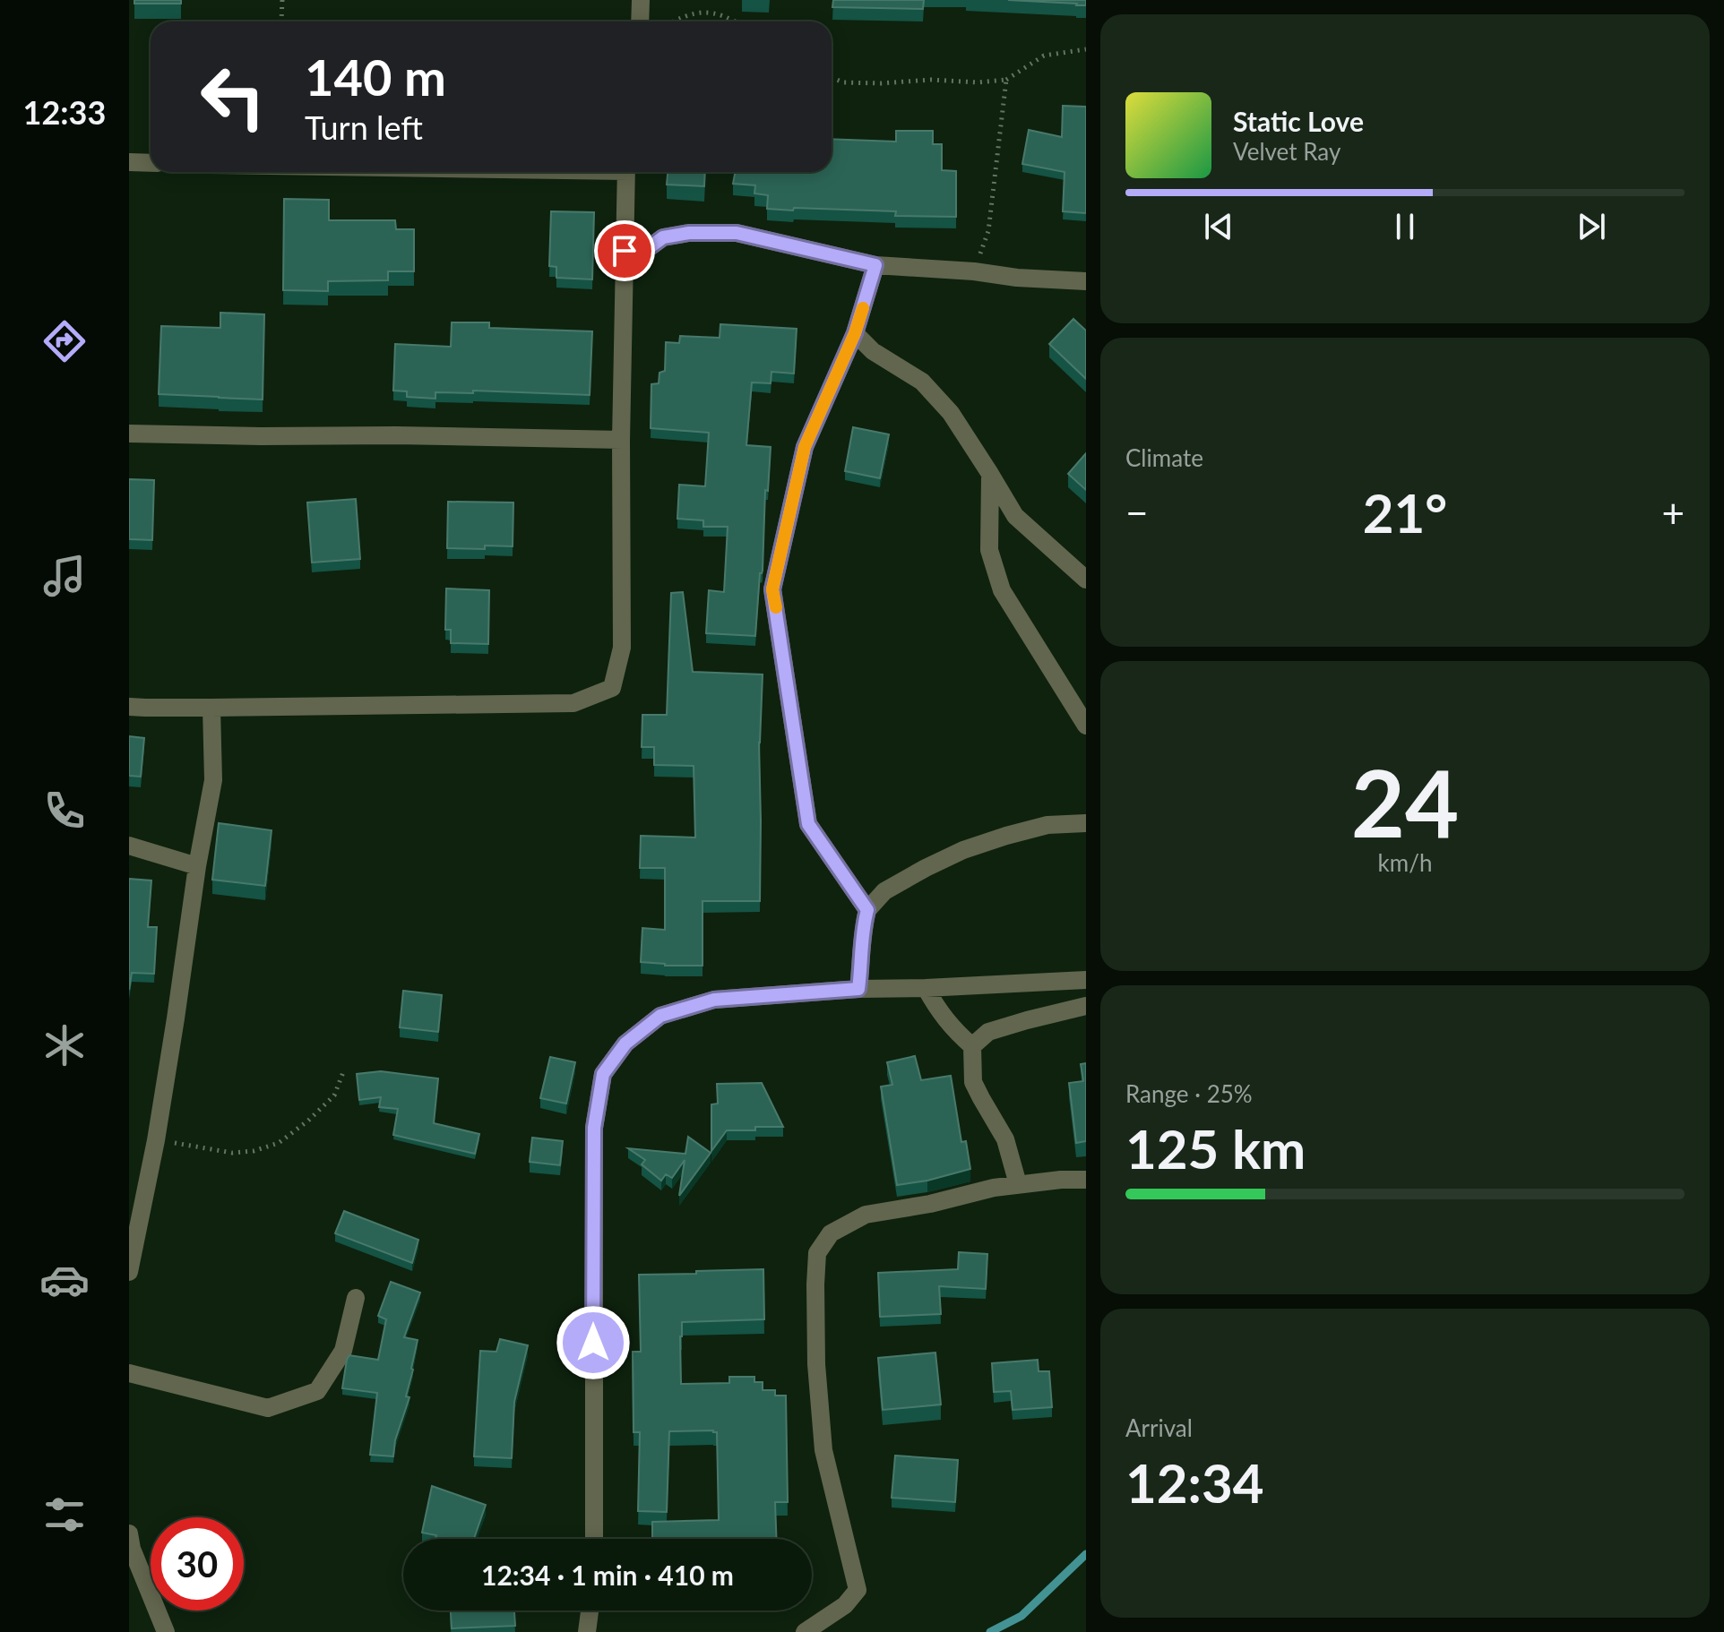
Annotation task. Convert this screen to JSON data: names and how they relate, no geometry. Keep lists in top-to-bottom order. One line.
{"page":{"tabs":"12:33","turn":["140 m","Turn left"],"song":["Static Love","Velvet Ray"],"tile":["Climate",["24","km/h"],["Range · 25%","125 km"],["Arrival","12:34"]],"heat":["−","21°","+"],"limit":"30","trip":"12:34 · 1 min · 410 m"}}
